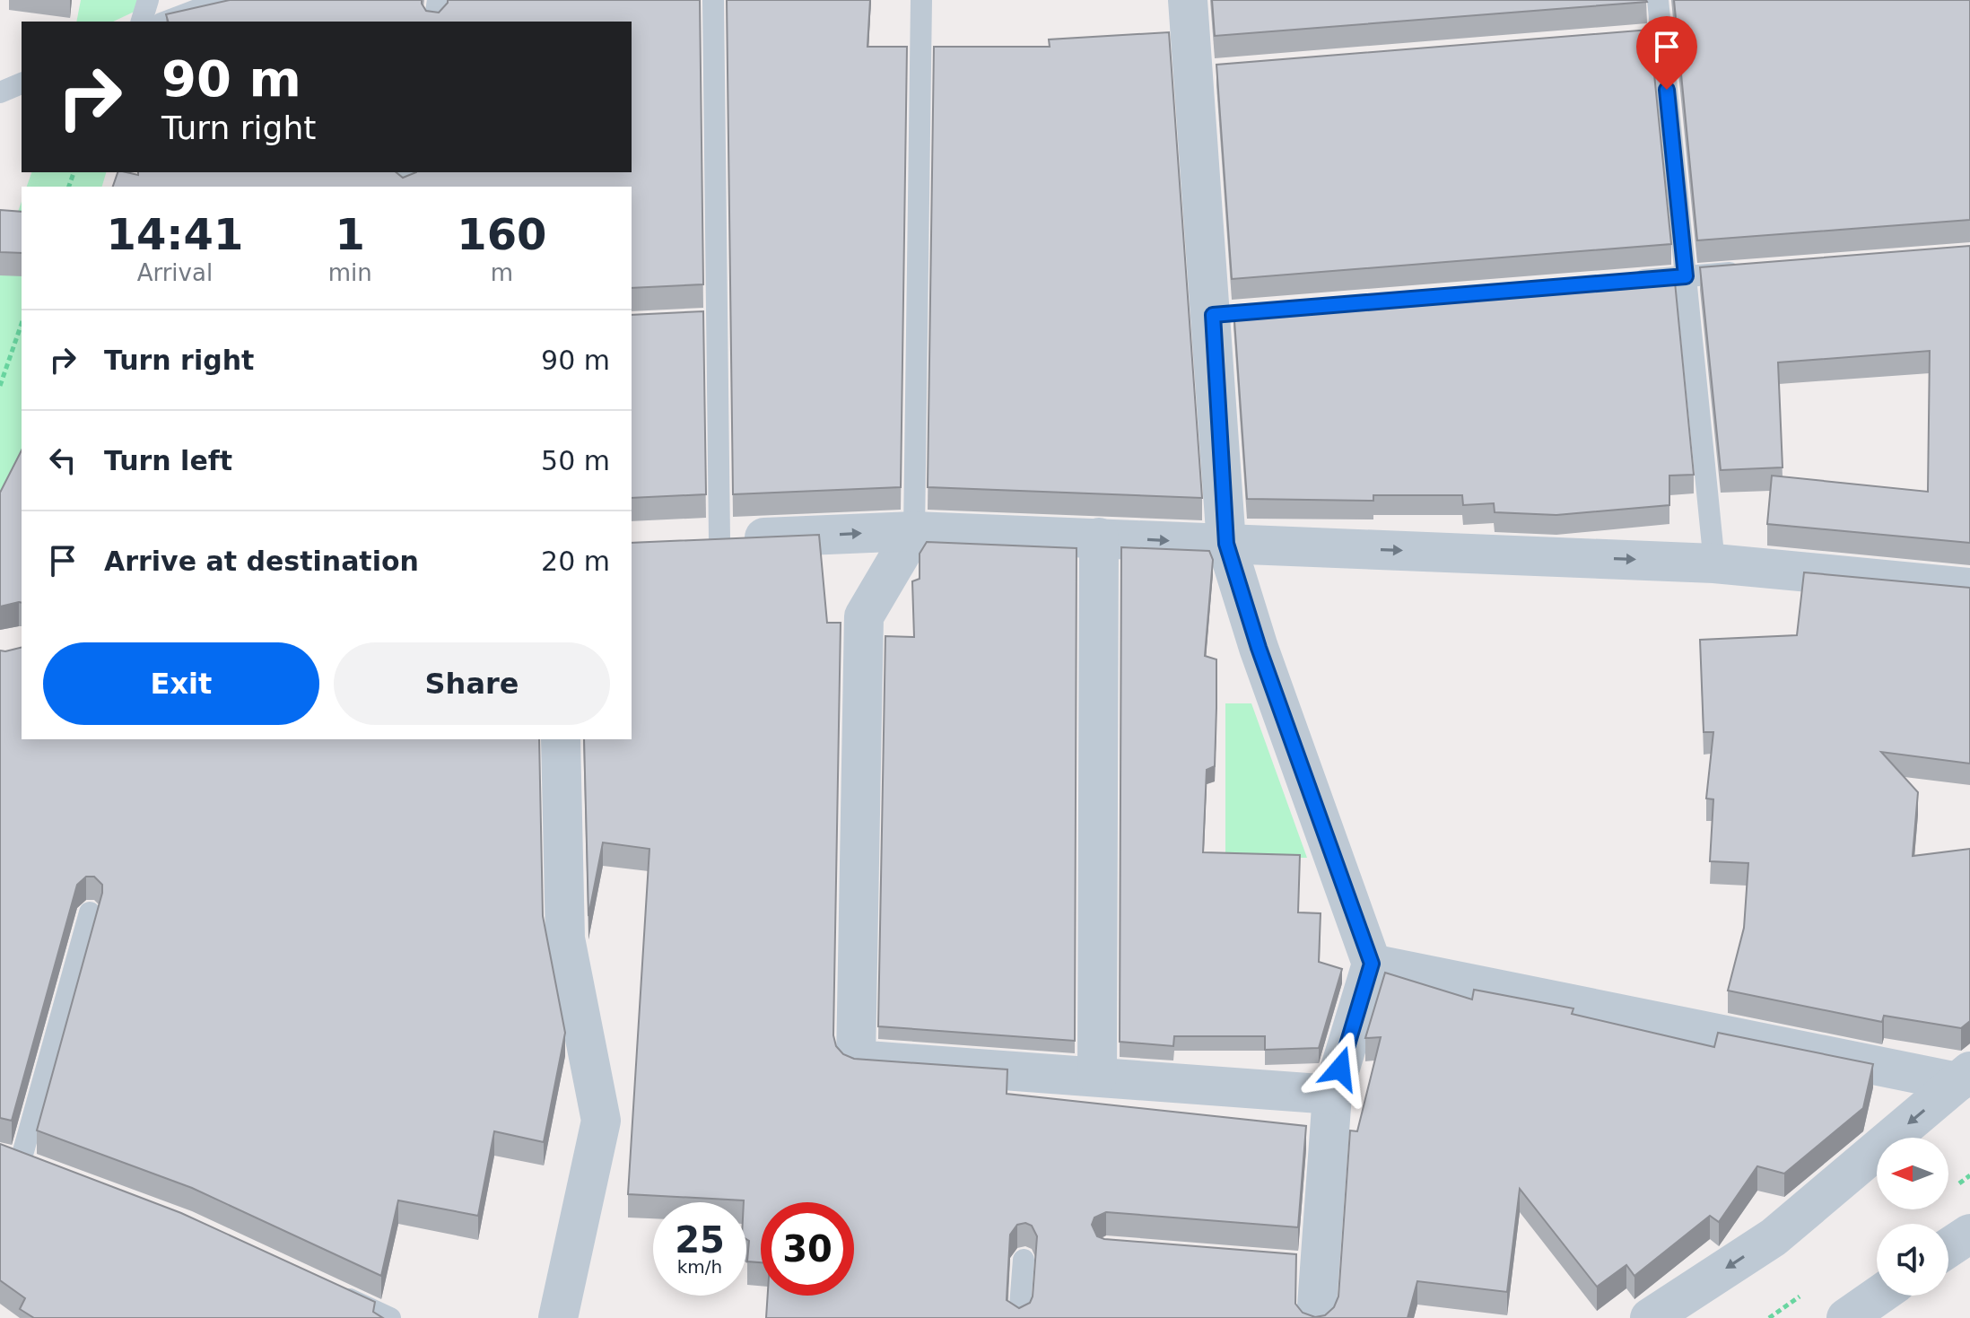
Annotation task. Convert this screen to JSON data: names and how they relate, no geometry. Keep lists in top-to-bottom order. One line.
{"north":"left","page":{"turn":["90 m","Turn right"],"eta":["14:41","Arrival","1","min","160","m"],"list":[{"name":"Turn right","value":"90 m"},{"name":"Turn left","value":"50 m"},{"name":"Arrive at destination","value":"20 m"}],"buttons":["Exit","Share"],"speed":"25 km/h","limit":"30"}}
